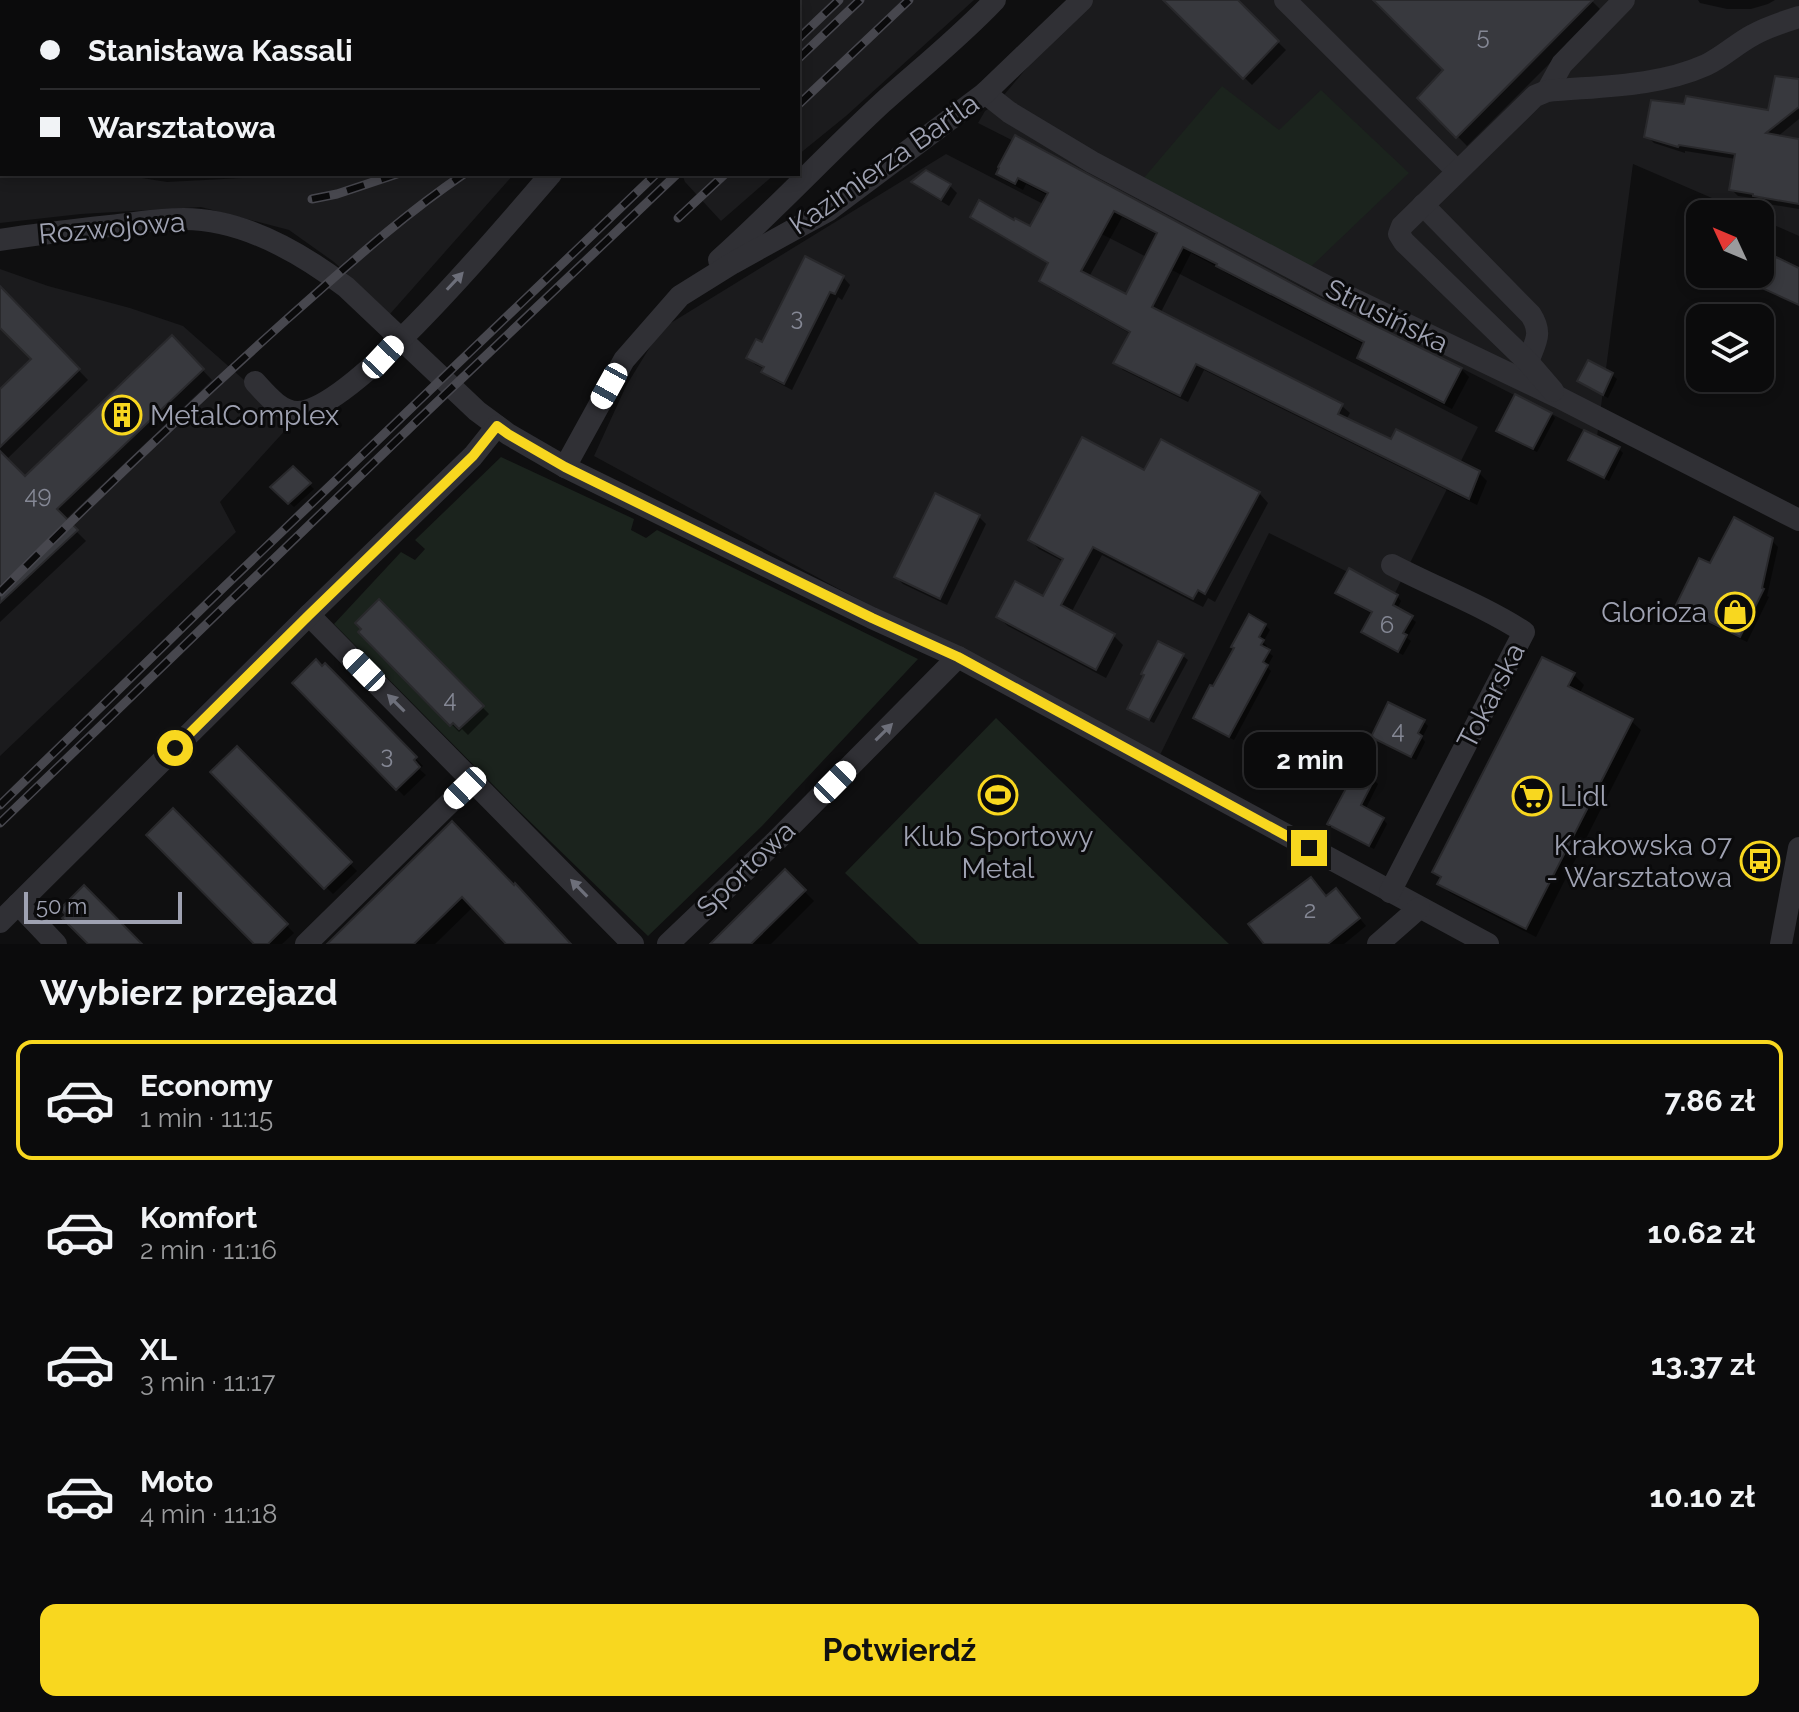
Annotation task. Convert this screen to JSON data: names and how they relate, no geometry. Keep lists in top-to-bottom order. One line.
{"streets":{"street":["Kazimierza Bartla","Rozwojowa","Strusińska","Tokarska","Sportowa"]},"crossings":[["Kazimierza Bartla","Rozwojowa"],["Kazimierza Bartla","Strusińska"],["Rozwojowa","Tokarska"],["Rozwojowa","Sportowa"]],"one_way":["Sportowa"],"places":{"building":["MetalComplex"],"shop":["Glorioza"],"sports":["Klub Sportowy Metal"],"supermarket":["Lidl"],"bus stop":["Krakowska 07 - Warsztatowa"]},"house_numbers":["5","3","49","6","4","4","3","2"],"scale_bar":"50 m","north":"top left","page":{"banner":["Stanisława Kassali","Warsztatowa"],"bubble":"2 min","scale":"50 m","heading":"Wybierz przejazd","list":[{"name":"Economy","note":"1 min · 11:15","value":"7.86 zł"},{"name":"Komfort","note":"2 min · 11:16","value":"10.62 zł"},{"name":"XL","note":"3 min · 11:17","value":"13.37 zł"},{"name":"Moto","note":"4 min · 11:18","value":"10.10 zł"}],"buttons":"Potwierdź"}}
